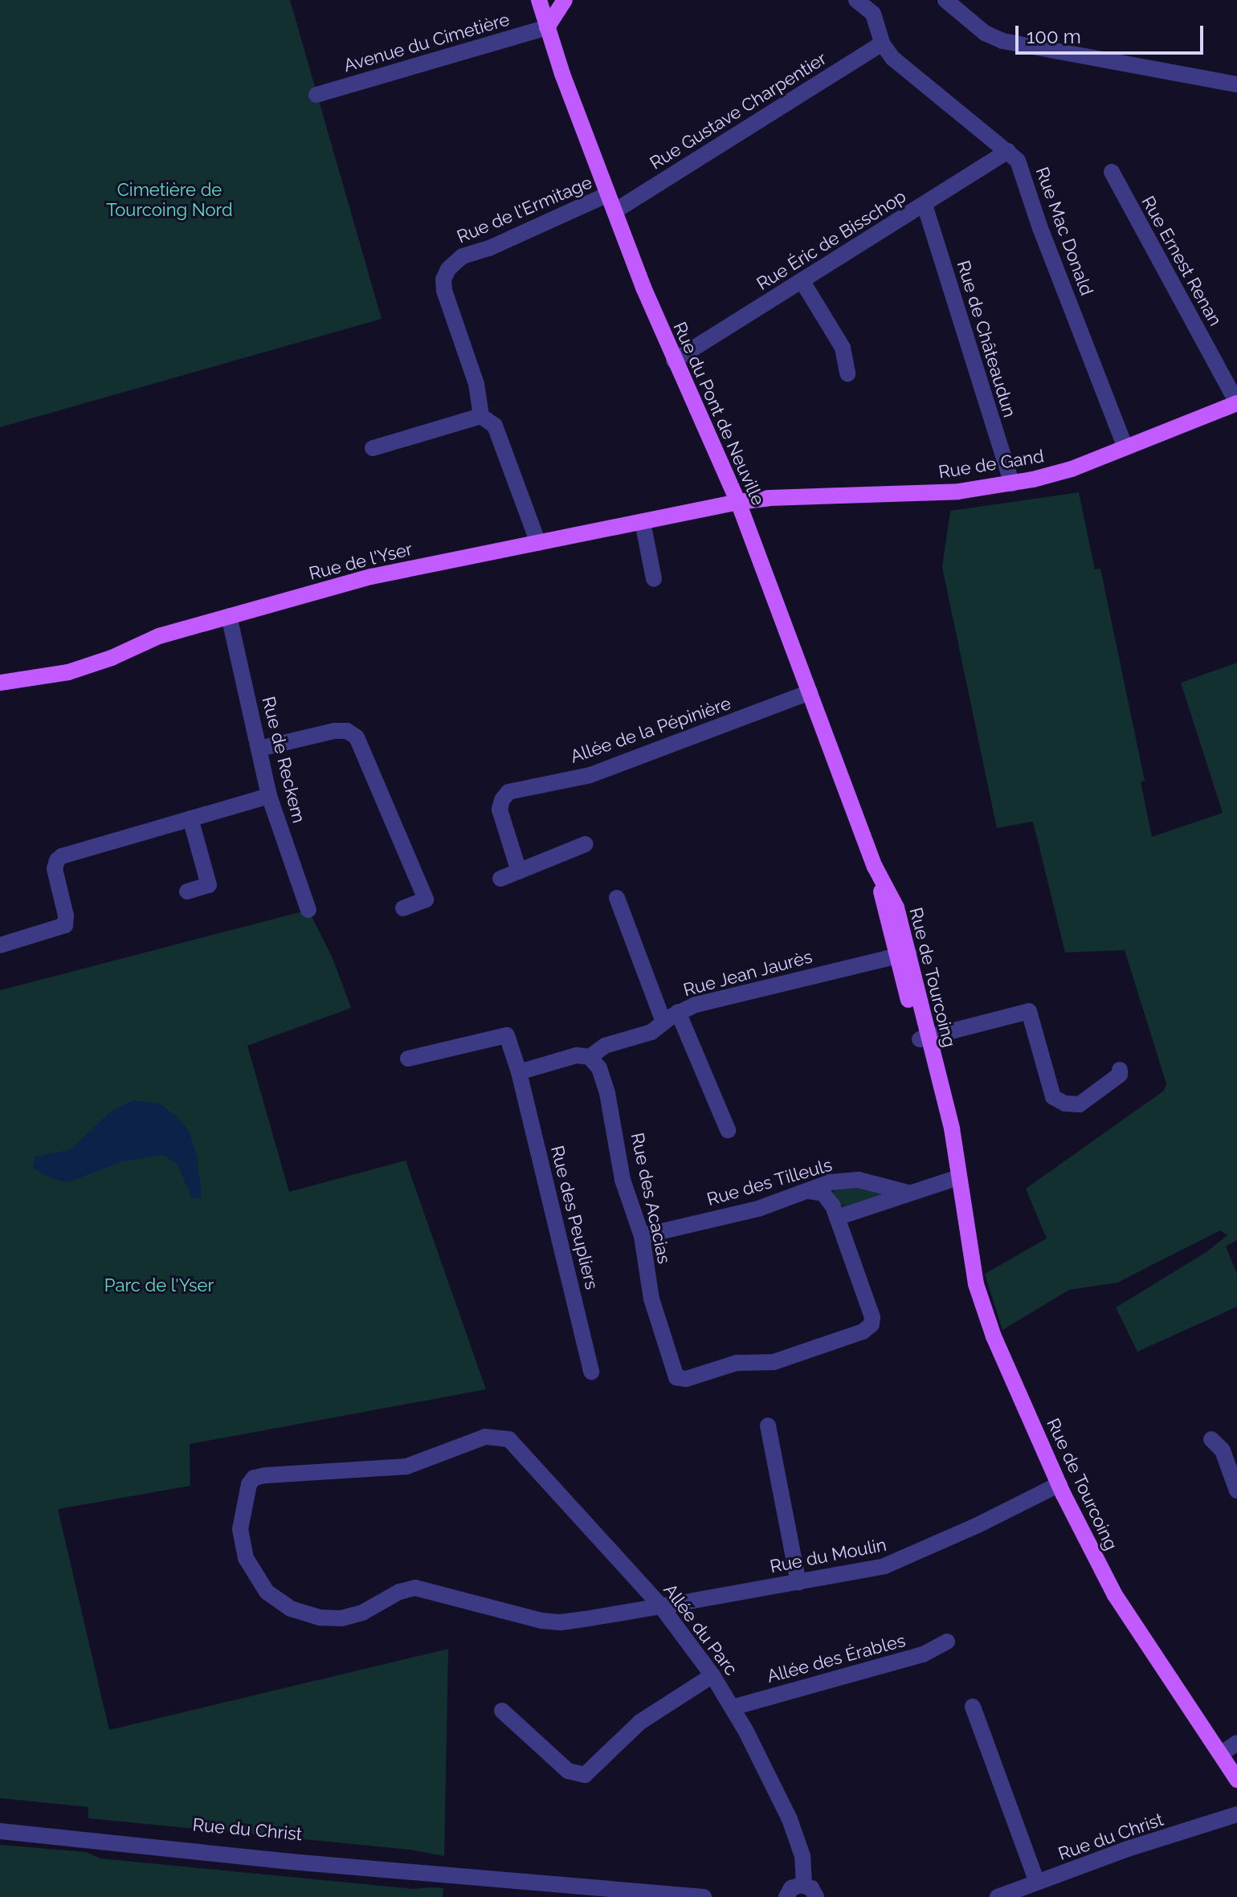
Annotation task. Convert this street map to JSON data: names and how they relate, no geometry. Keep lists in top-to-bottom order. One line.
{"streets":{"main road":["Rue du Pont de Neuville","Rue de Gand","Rue de l'Yser","Rue de Tourcoing"],"street":["Avenue du Cimetière","Rue Gustave Charpentier","Rue de l'Ermitage","Rue Mac Donald","Rue Éric de Bisschop","Rue Ernest Renan","Rue de Châteaudun","Allée de la Pépinière","Rue de Reckem","Rue Jean Jaurès","Rue des Tilleuls","Rue des Acacias","Rue des Peupliers","Rue du Moulin","Allée du Parc","Allée des Érables","Rue du Christ"]},"crossings":[["Avenue du Cimetière","Rue du Pont de Neuville"],["Rue Gustave Charpentier","Rue Mac Donald"],["Rue Gustave Charpentier","Rue du Pont de Neuville"],["Rue de l'Ermitage","Rue du Pont de Neuville"],["Rue de l'Ermitage","Rue de l'Yser"],["Rue Mac Donald","Rue Éric de Bisschop"],["Rue Mac Donald","Rue de Gand"],["Rue Éric de Bisschop","Rue de Châteaudun"],["Rue Éric de Bisschop","Rue du Pont de Neuville"],["Rue Ernest Renan","Rue de Gand"],["Rue de Châteaudun","Rue de Gand"],["Rue du Pont de Neuville","Rue de Gand"],["Rue du Pont de Neuville","Rue de l'Yser"],["Rue du Pont de Neuville","Allée de la Pépinière"],["Rue du Pont de Neuville","Rue de Tourcoing"],["Rue de Gand","Rue de l'Yser"],["Rue de l'Yser","Rue de Reckem"],["Rue Jean Jaurès","Rue de Tourcoing"],["Rue Jean Jaurès","Rue des Acacias"],["Rue Jean Jaurès","Rue des Peupliers"],["Rue de Tourcoing","Rue du Moulin"],["Rue des Tilleuls","Rue des Acacias"],["Rue du Moulin","Allée du Parc"],["Allée du Parc","Allée des Érables"]],"parks":["Cimetière de Tourcoing Nord","Parc de l'Yser"],"scale_bar":"100 m"}
